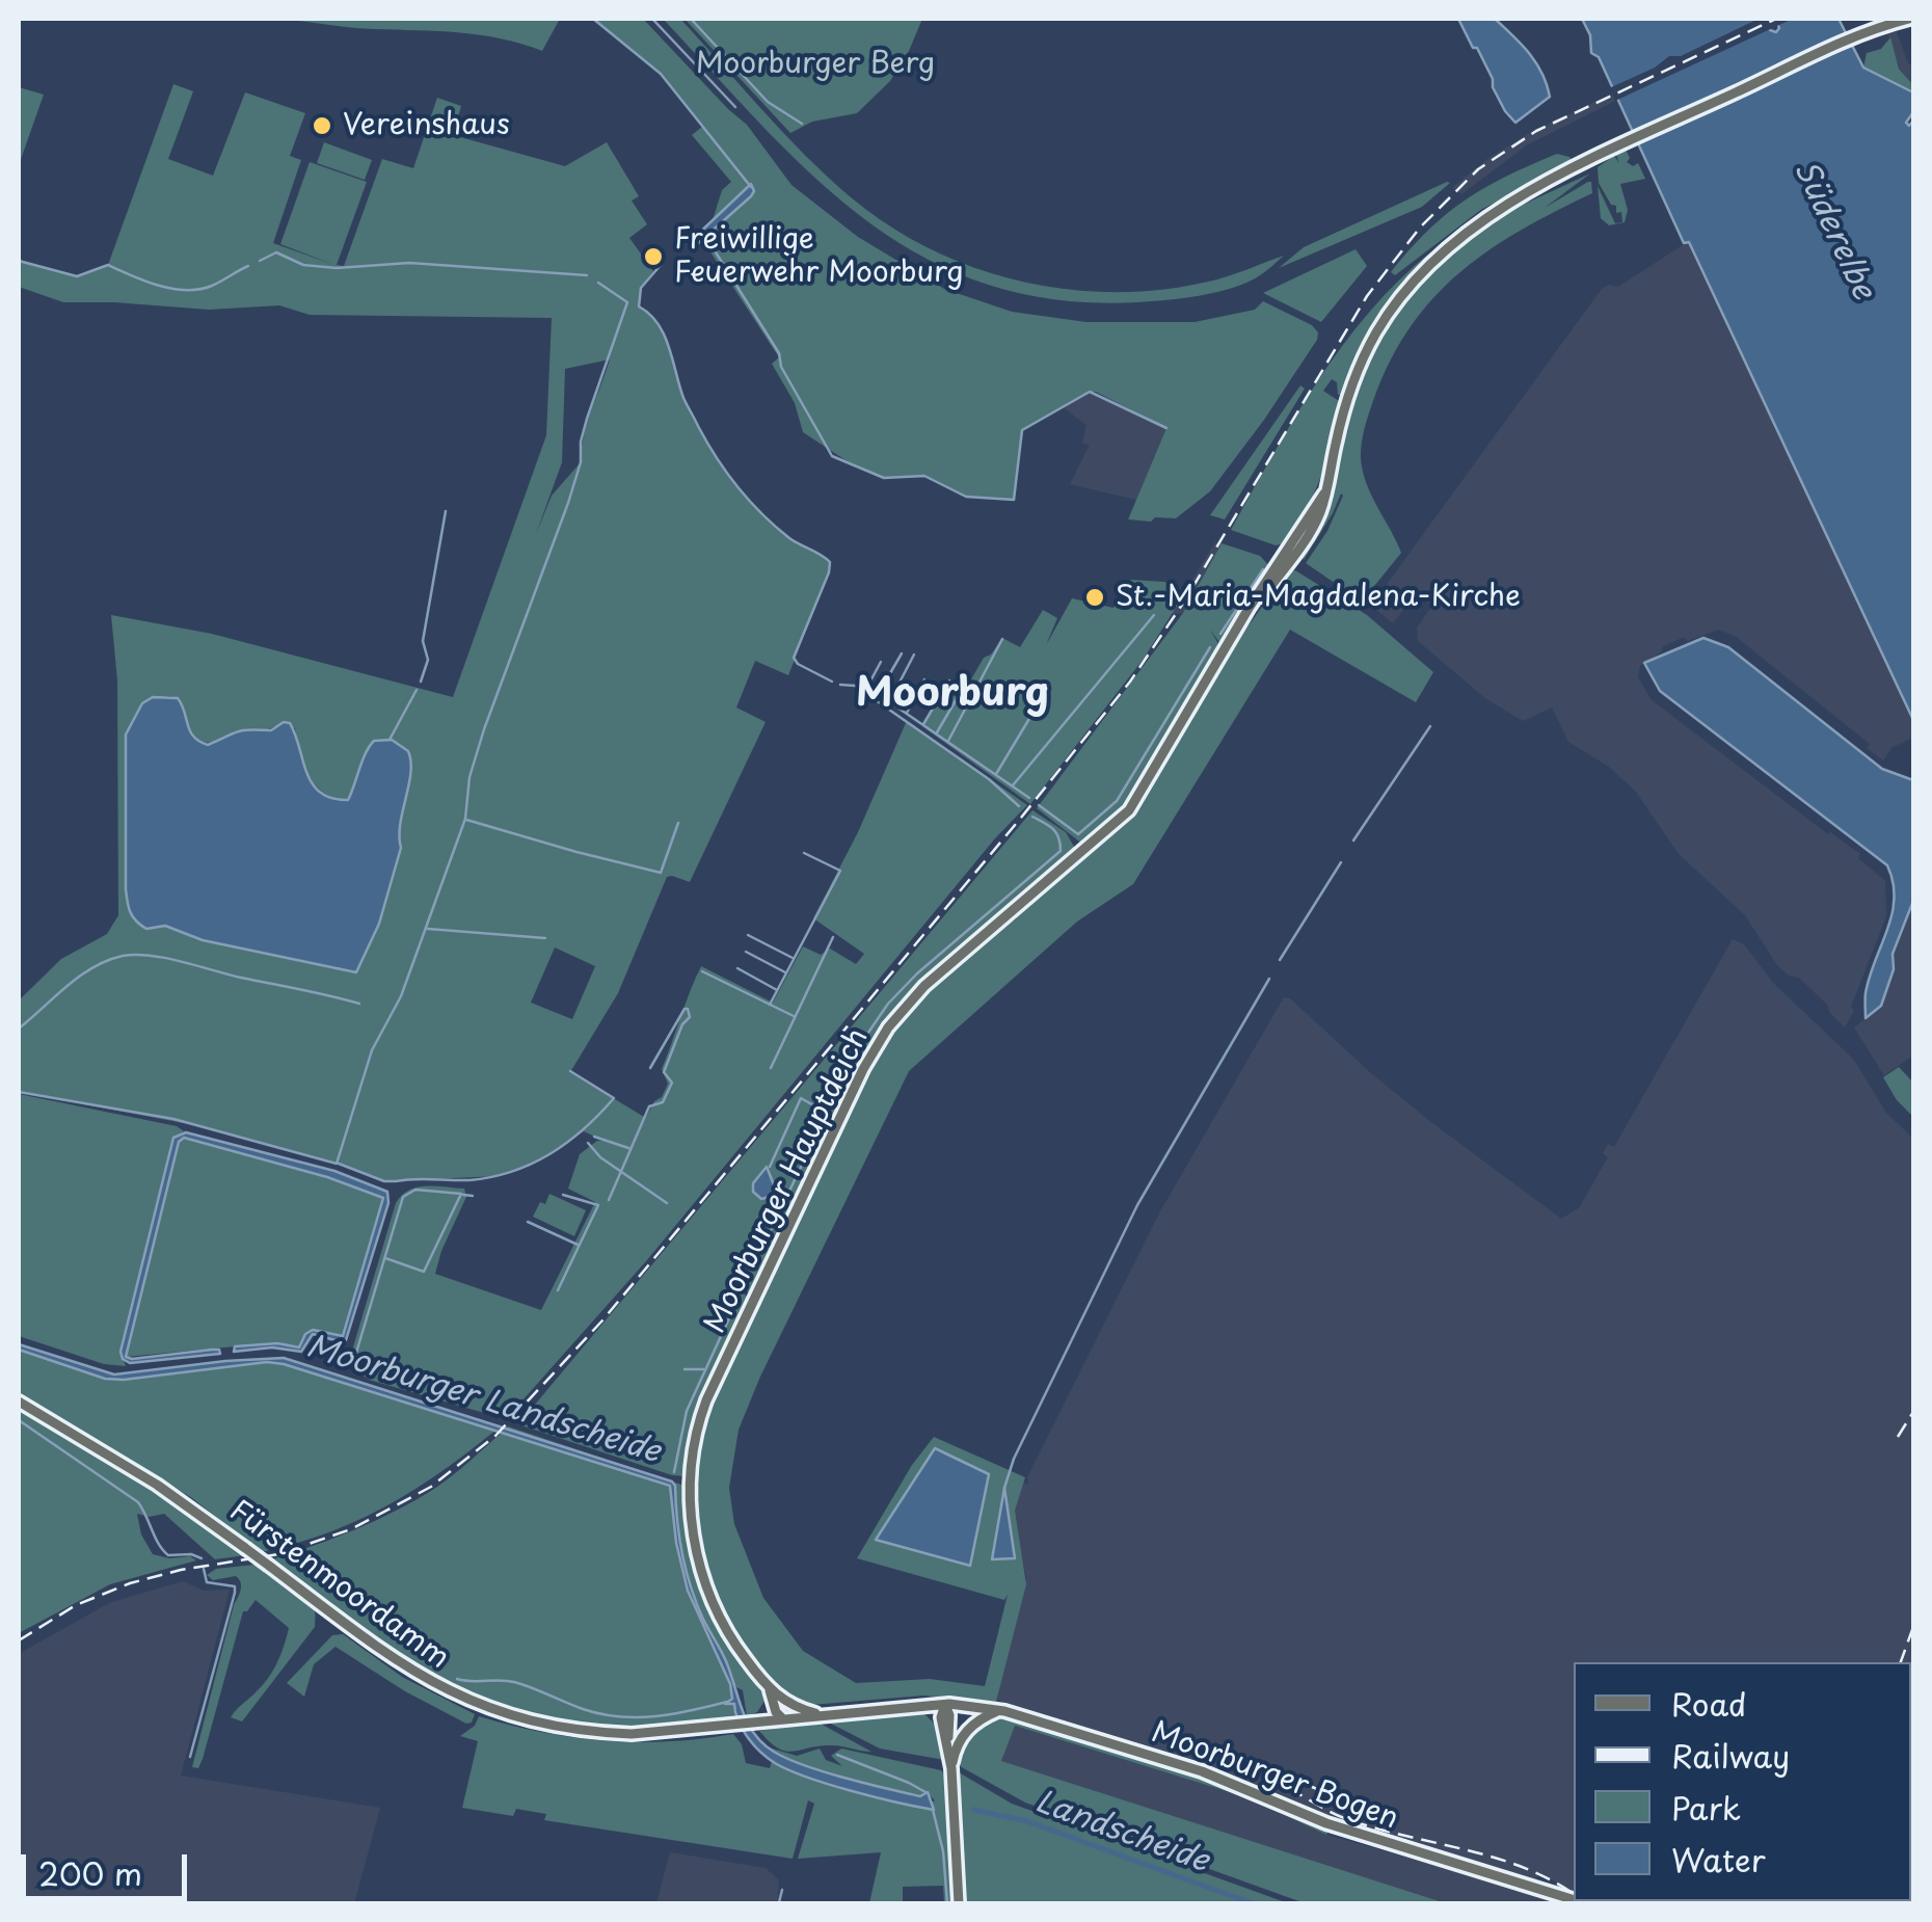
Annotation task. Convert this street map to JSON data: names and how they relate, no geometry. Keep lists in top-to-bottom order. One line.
{"streets":{"main road":["Moorburger Hauptdeich","Fürstenmoordamm","Moorburger Bogen"]},"crossings":[["Moorburger Hauptdeich","Fürstenmoordamm"],["Fürstenmoordamm","Moorburger Bogen"]],"districts":["Moorburg"],"water":["Süderelbe","Moorburger Landscheide","Landscheide"],"parks":["Moorburger Berg"],"places":["Vereinshaus","Freiwillige Feuerwehr Moorburg","St.-Maria-Magdalena-Kirche"],"legend":["Road","Railway","Park","Water"],"scale_bar":"200 m"}
